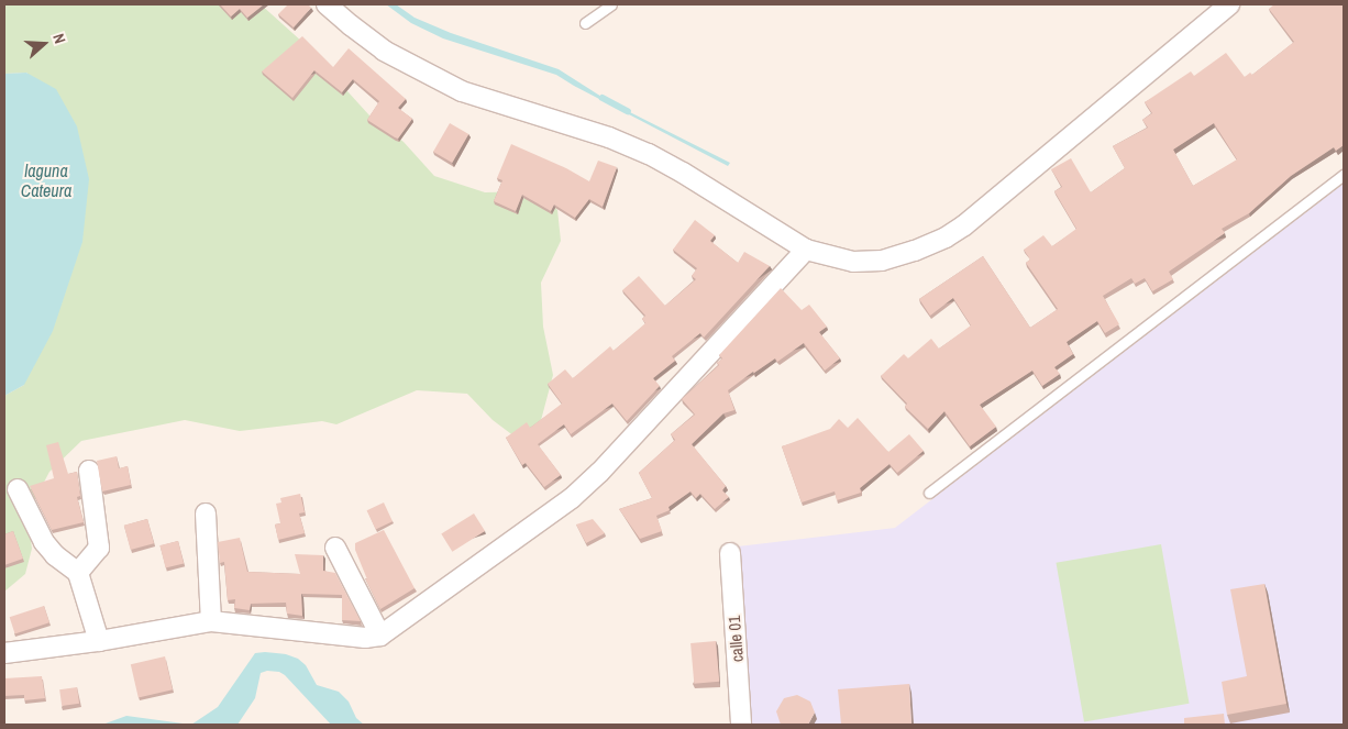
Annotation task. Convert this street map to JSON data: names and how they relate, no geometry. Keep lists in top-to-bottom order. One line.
{"streets":{"street":["calle 01"]},"water":["laguna Cateura"],"north":"right"}
